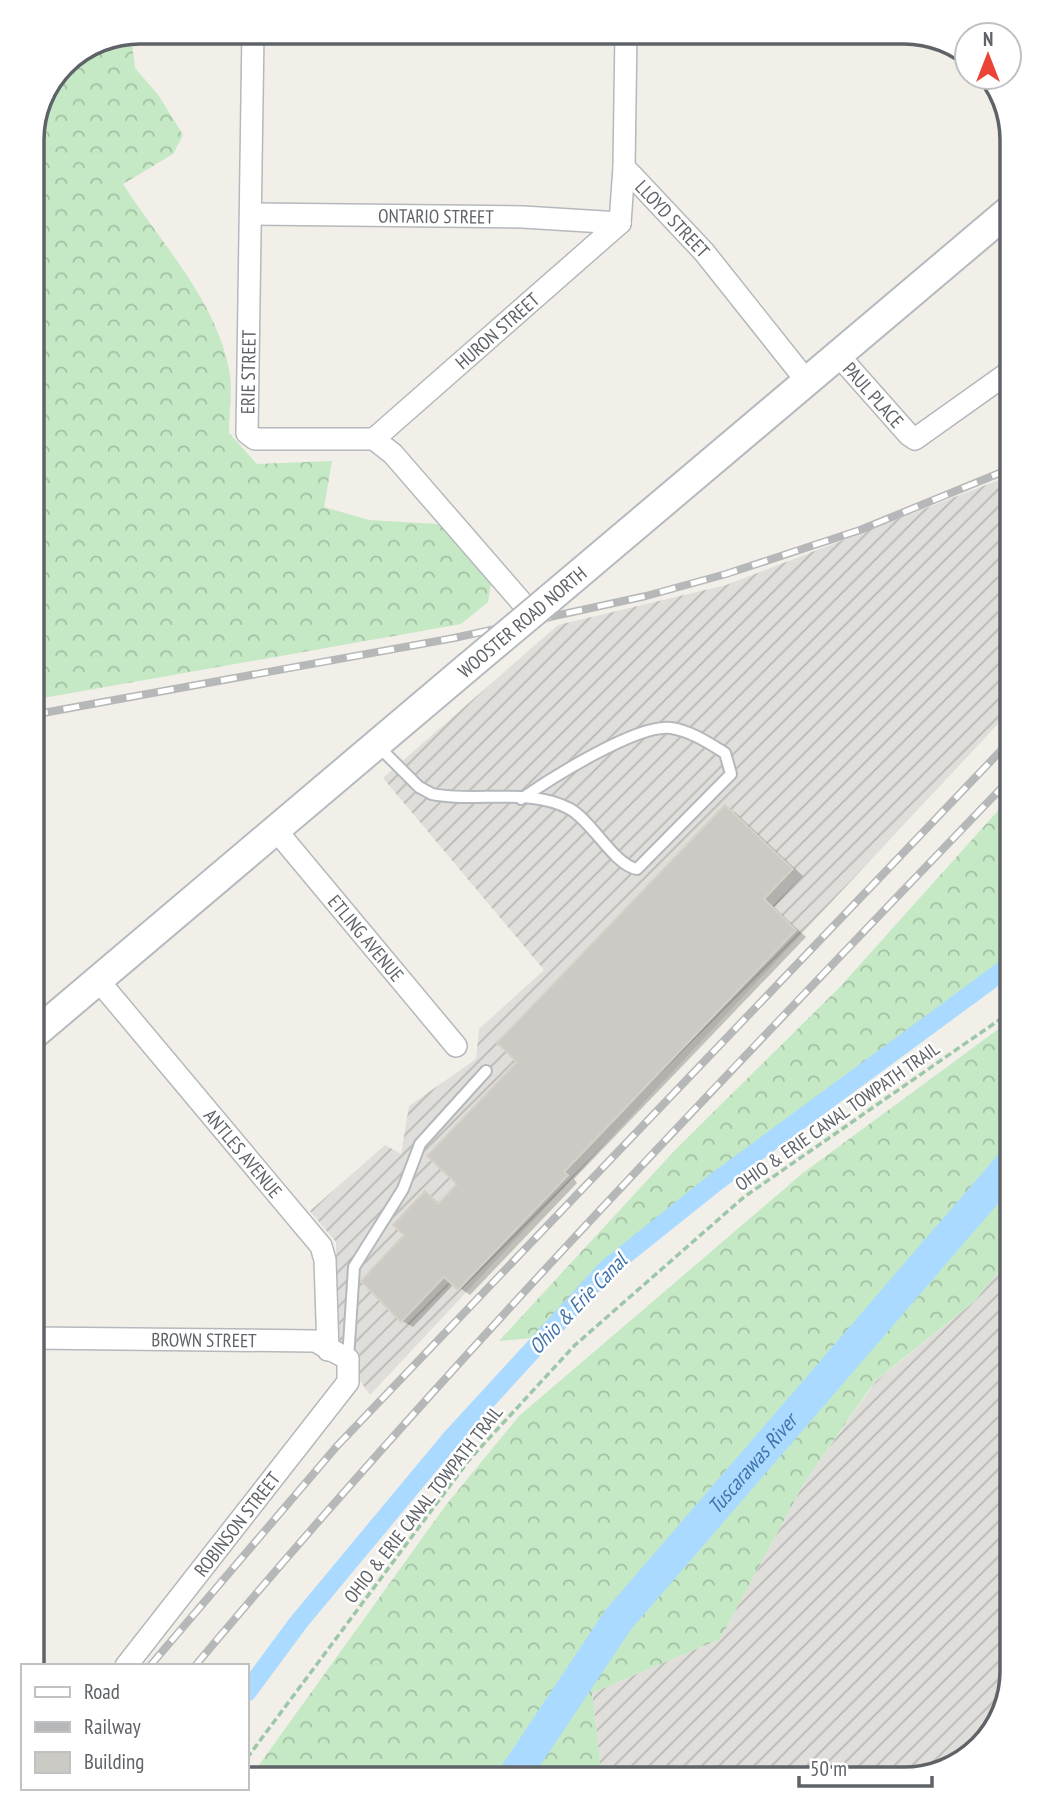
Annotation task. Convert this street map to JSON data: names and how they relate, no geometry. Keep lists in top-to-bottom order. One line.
{"streets":{"main road":["WOOSTER ROAD NORTH"],"street":["ONTARIO STREET","LLOYD STREET","HURON STREET","ERIE STREET","PAUL PLACE","ETLING AVENUE","ANTLES AVENUE","BROWN STREET","ROBINSON STREET"],"path":["OHIO & ERIE CANAL TOWPATH TRAIL"]},"crossings":[["ONTARIO STREET","HURON STREET"],["ONTARIO STREET","ERIE STREET"],["LLOYD STREET","WOOSTER ROAD NORTH"],["HURON STREET","ERIE STREET"],["PAUL PLACE","WOOSTER ROAD NORTH"],["WOOSTER ROAD NORTH","ETLING AVENUE"],["WOOSTER ROAD NORTH","ANTLES AVENUE"],["ANTLES AVENUE","BROWN STREET"],["BROWN STREET","ROBINSON STREET"]],"water":["Ohio & Erie Canal","Tuscarawas River"],"legend":["Road","Railway","Building"],"scale_bar":"50 m","north":"top"}
